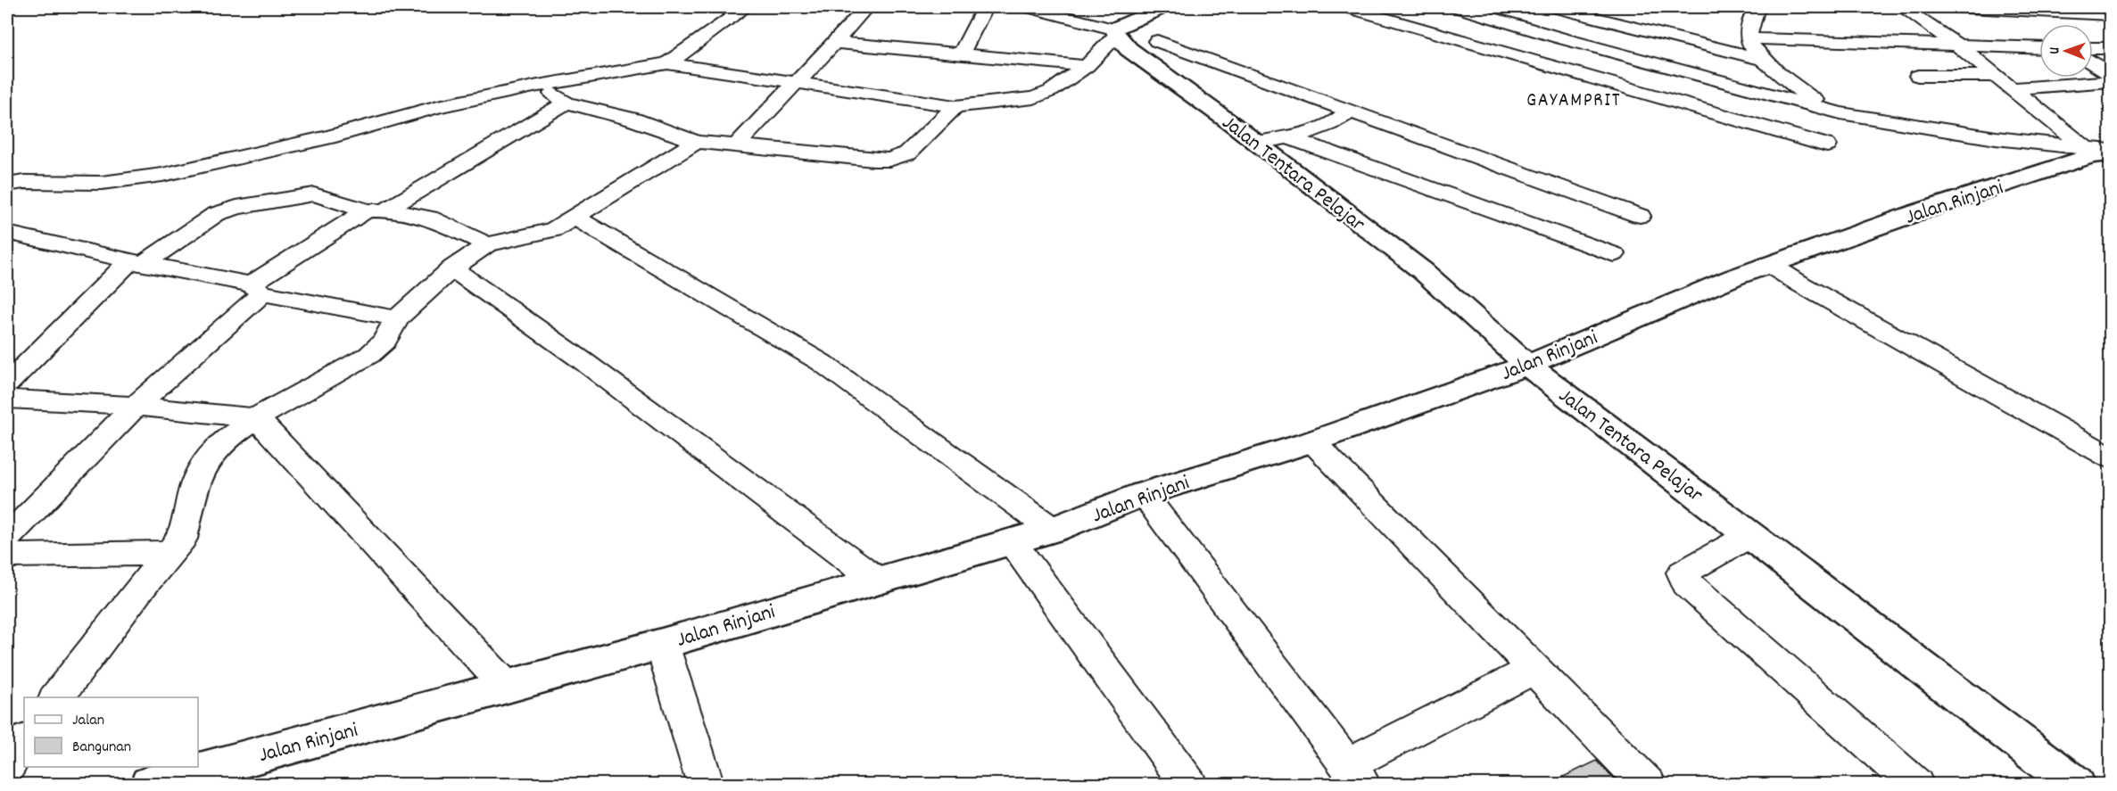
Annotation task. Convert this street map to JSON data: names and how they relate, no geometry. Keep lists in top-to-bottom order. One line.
{"streets":{"main road":["Jalan Tentara Pelajar","Jalan Rinjani"]},"crossings":[["Jalan Tentara Pelajar","Jalan Rinjani"]],"districts":["GAYAMPRIT"],"legend":["Jalan","Bangunan"],"north":"left"}
